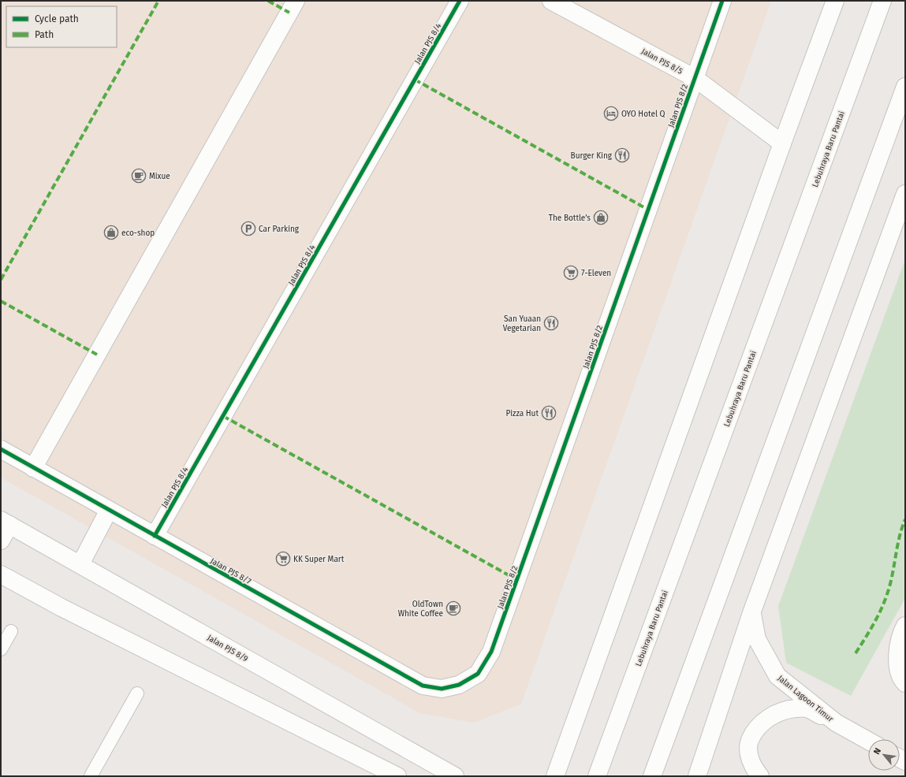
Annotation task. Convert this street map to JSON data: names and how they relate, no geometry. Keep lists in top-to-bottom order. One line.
{"streets":{"main road":["Jalan PJS 8/4","Jalan PJS 8/5","Jalan PJS 8/2","Lebuhraya Baru Pantai","Jalan PJS 8/7","Jalan PJS 8/9","Jalan Lagoon Timur"]},"crossings":[["Jalan PJS 8/4","Jalan PJS 8/7"],["Jalan PJS 8/5","Jalan PJS 8/2"],["Jalan PJS 8/2","Jalan PJS 8/7"]],"places":{"hotel":["OYO Hotel Q"],"restaurant":["Burger King","San Yuaan Vegetarian","Pizza Hut"],"cafe":["Mixue","OldTown White Coffee"],"shop":["The Bottle’s","eco-shop"],"parking":["Car Parking"],"supermarket":["7-Eleven","KK Super Mart"]},"legend":["Cycle path","Path"],"north":"top left"}
